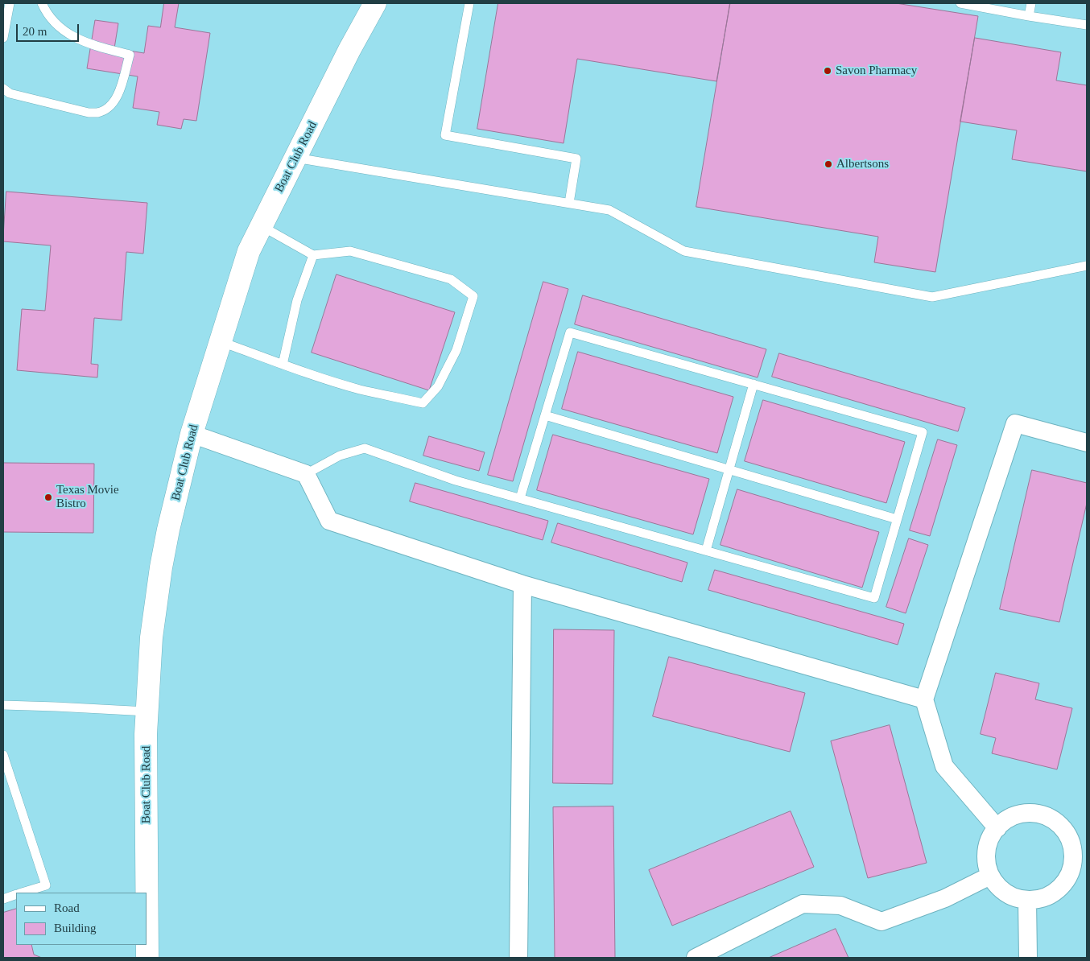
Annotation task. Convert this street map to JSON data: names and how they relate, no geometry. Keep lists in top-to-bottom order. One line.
{"streets":{"main road":["Boat Club Road"]},"places":["Savon Pharmacy","Albertsons","Texas Movie Bistro"],"legend":["Road","Building"],"scale_bar":"20 m"}
